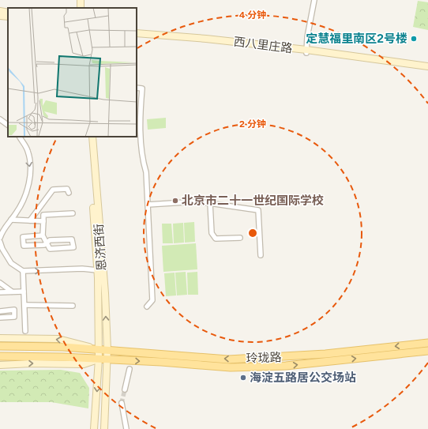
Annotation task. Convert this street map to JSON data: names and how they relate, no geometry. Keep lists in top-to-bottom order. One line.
{"streets":{"main road":["玲珑路"],"street":["西八里庄路","恩济西街"]},"crossings":[["恩济西街","玲珑路"]],"places":["定慧福里南区2号楼","北京市二十一世纪国际学校","海淀五路居公交场站"],"rings":["4 分钟","2 分钟"]}
